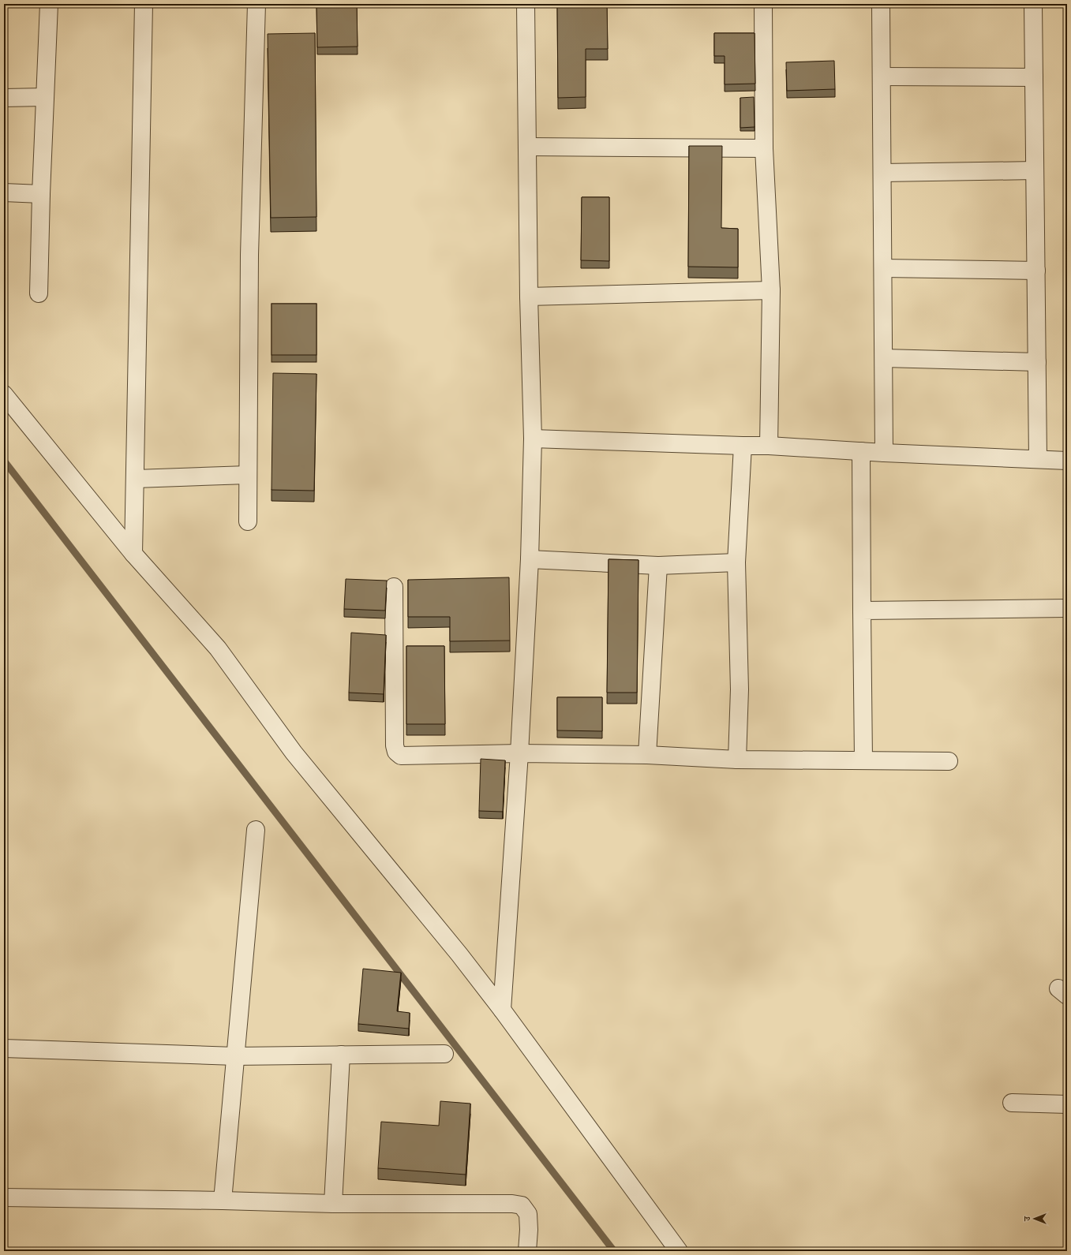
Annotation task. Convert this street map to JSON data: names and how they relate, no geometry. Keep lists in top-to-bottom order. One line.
{"north":"left"}
